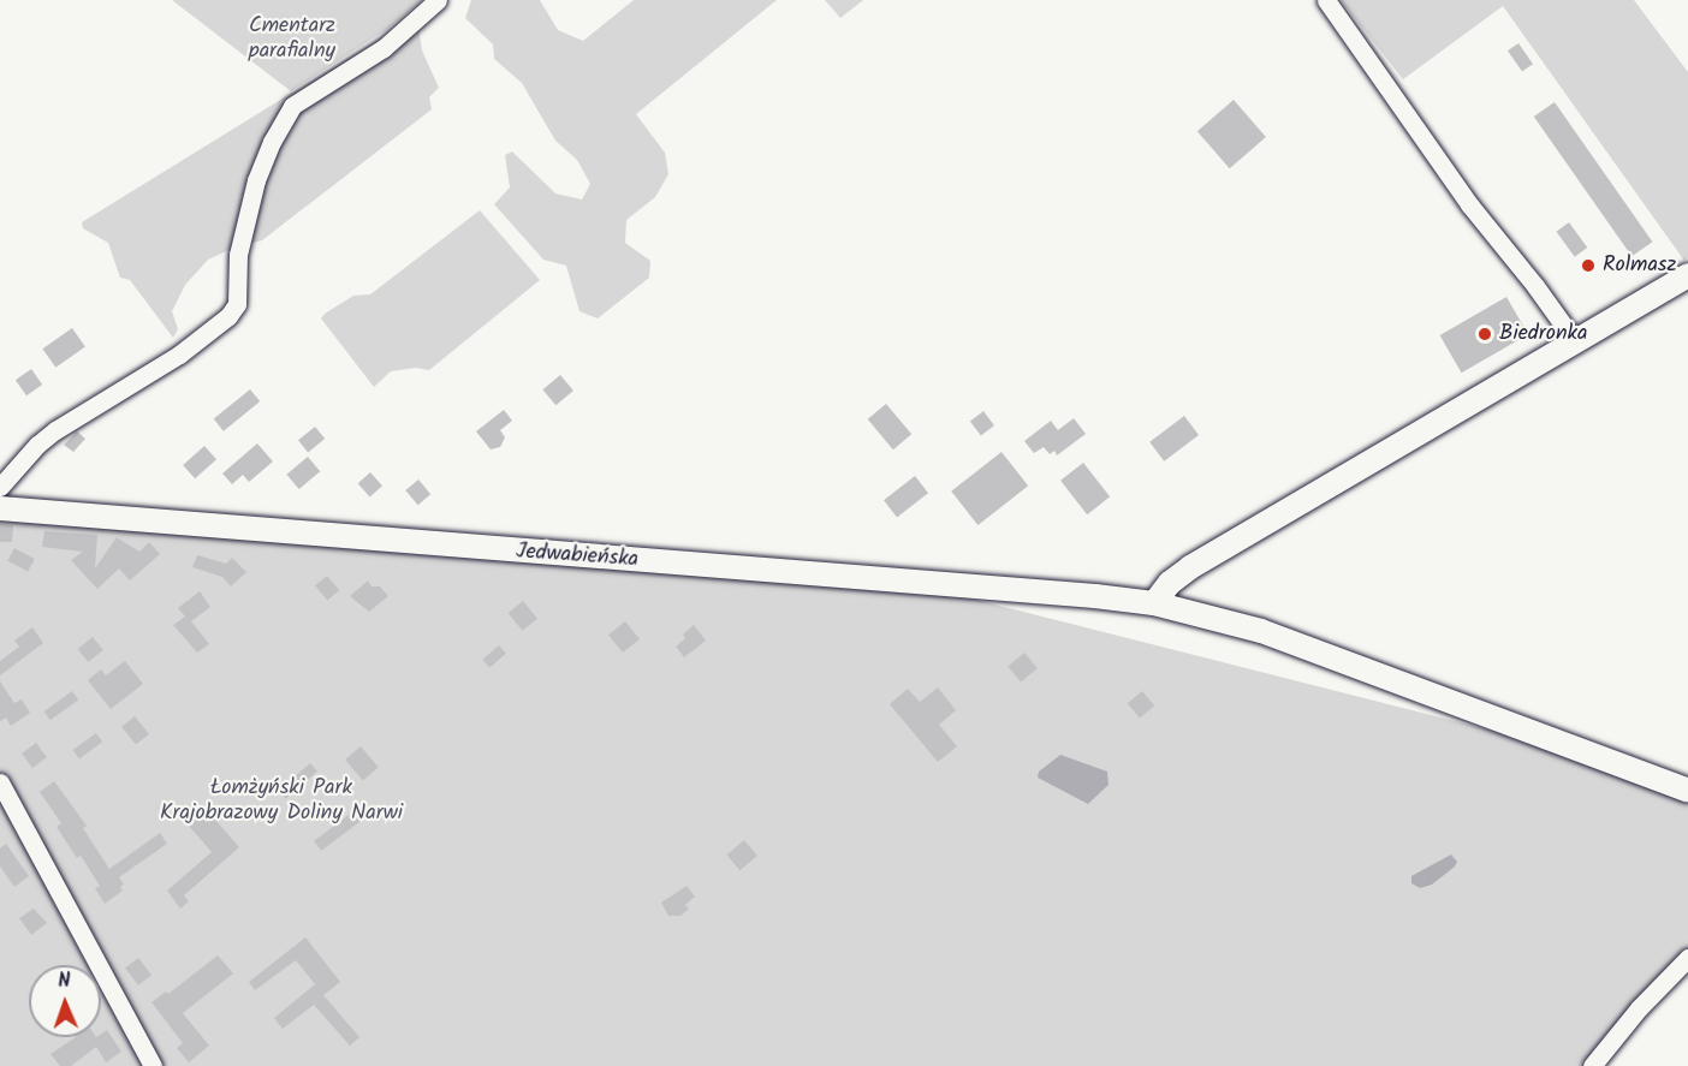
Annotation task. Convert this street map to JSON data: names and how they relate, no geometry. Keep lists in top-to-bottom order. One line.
{"streets":{"main road":["Jedwabieńska"]},"parks":["Cmentarz parafialny","Łomżyński Park Krajobrazowy Doliny Narwi"],"places":["Rolmasz","Biedronka"],"north":"top"}
